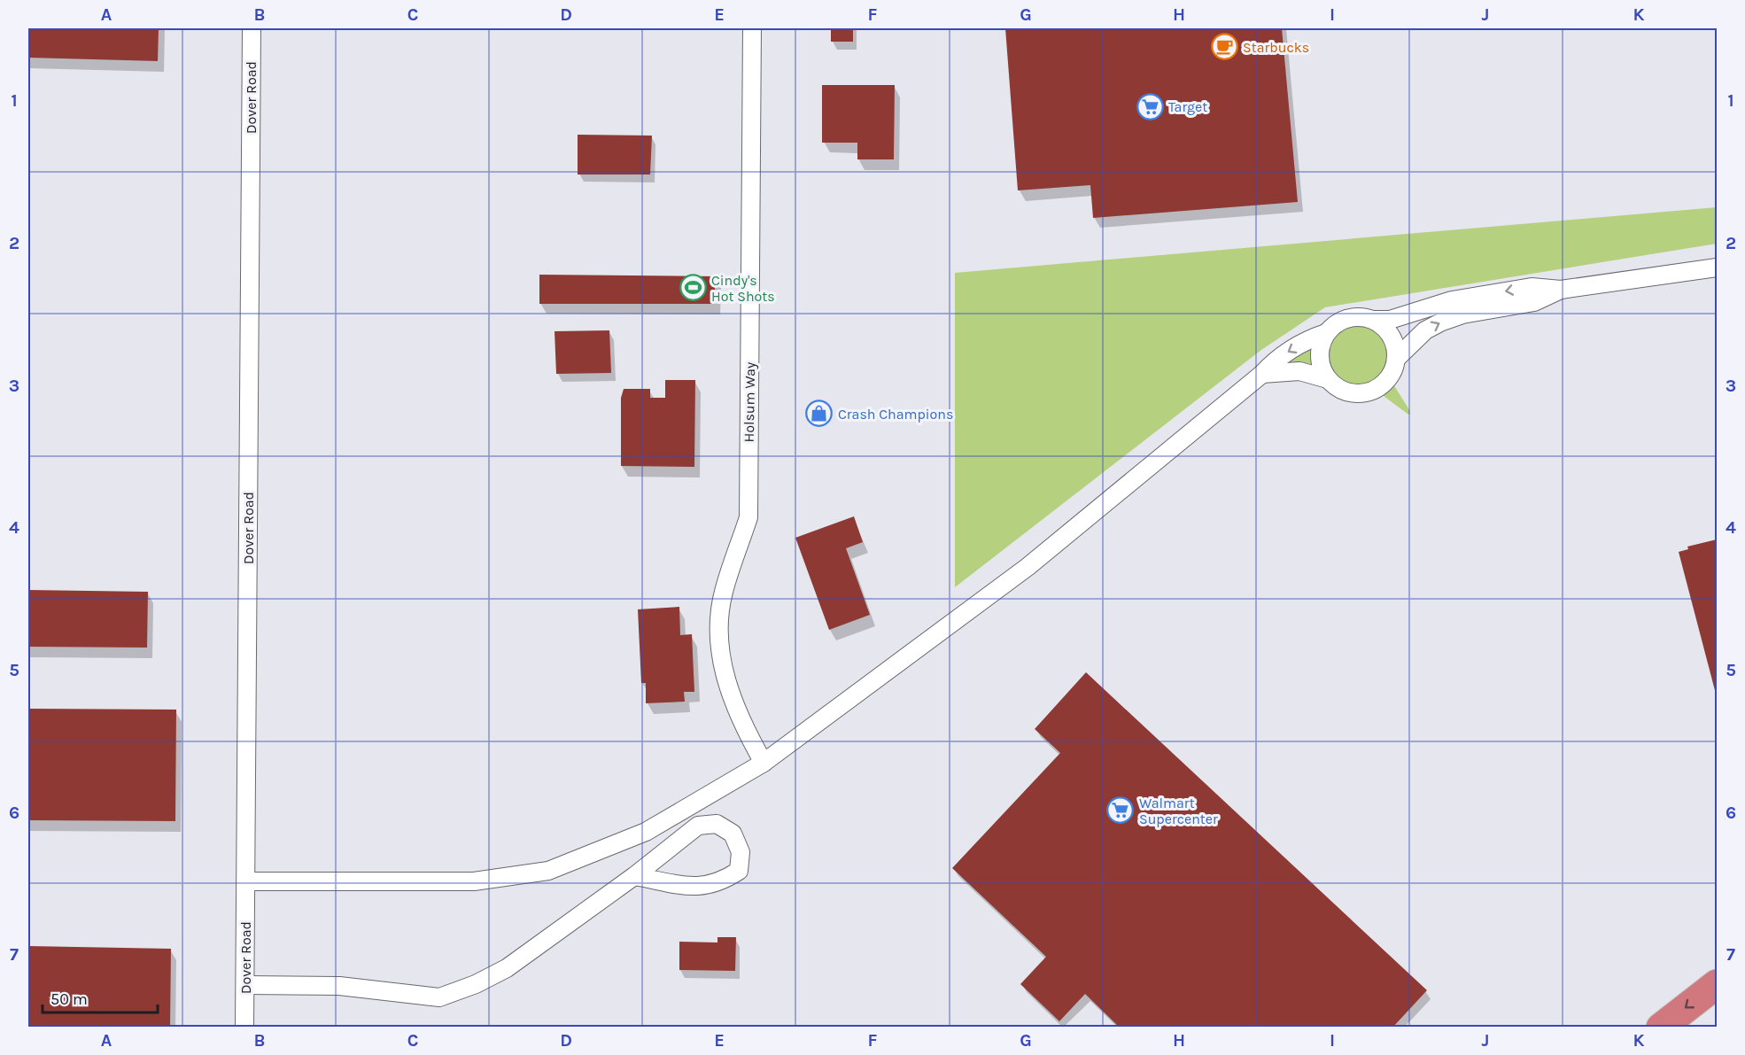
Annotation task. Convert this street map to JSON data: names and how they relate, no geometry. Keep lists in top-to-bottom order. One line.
{"streets":{"street":["Dover Road","Holsum Way"]},"places":{"cafe":["Starbucks"],"supermarket":["Target","Walmart Supercenter"],"sports":["Cindy's Hot Shots"],"shop":["Crash Champions"]},"scale_bar":"50 m","grid":{"columns":["A","B","C","D","E","F","G","H","I","J","K"],"rows":["1","2","3","4","5","6","7"]}}
